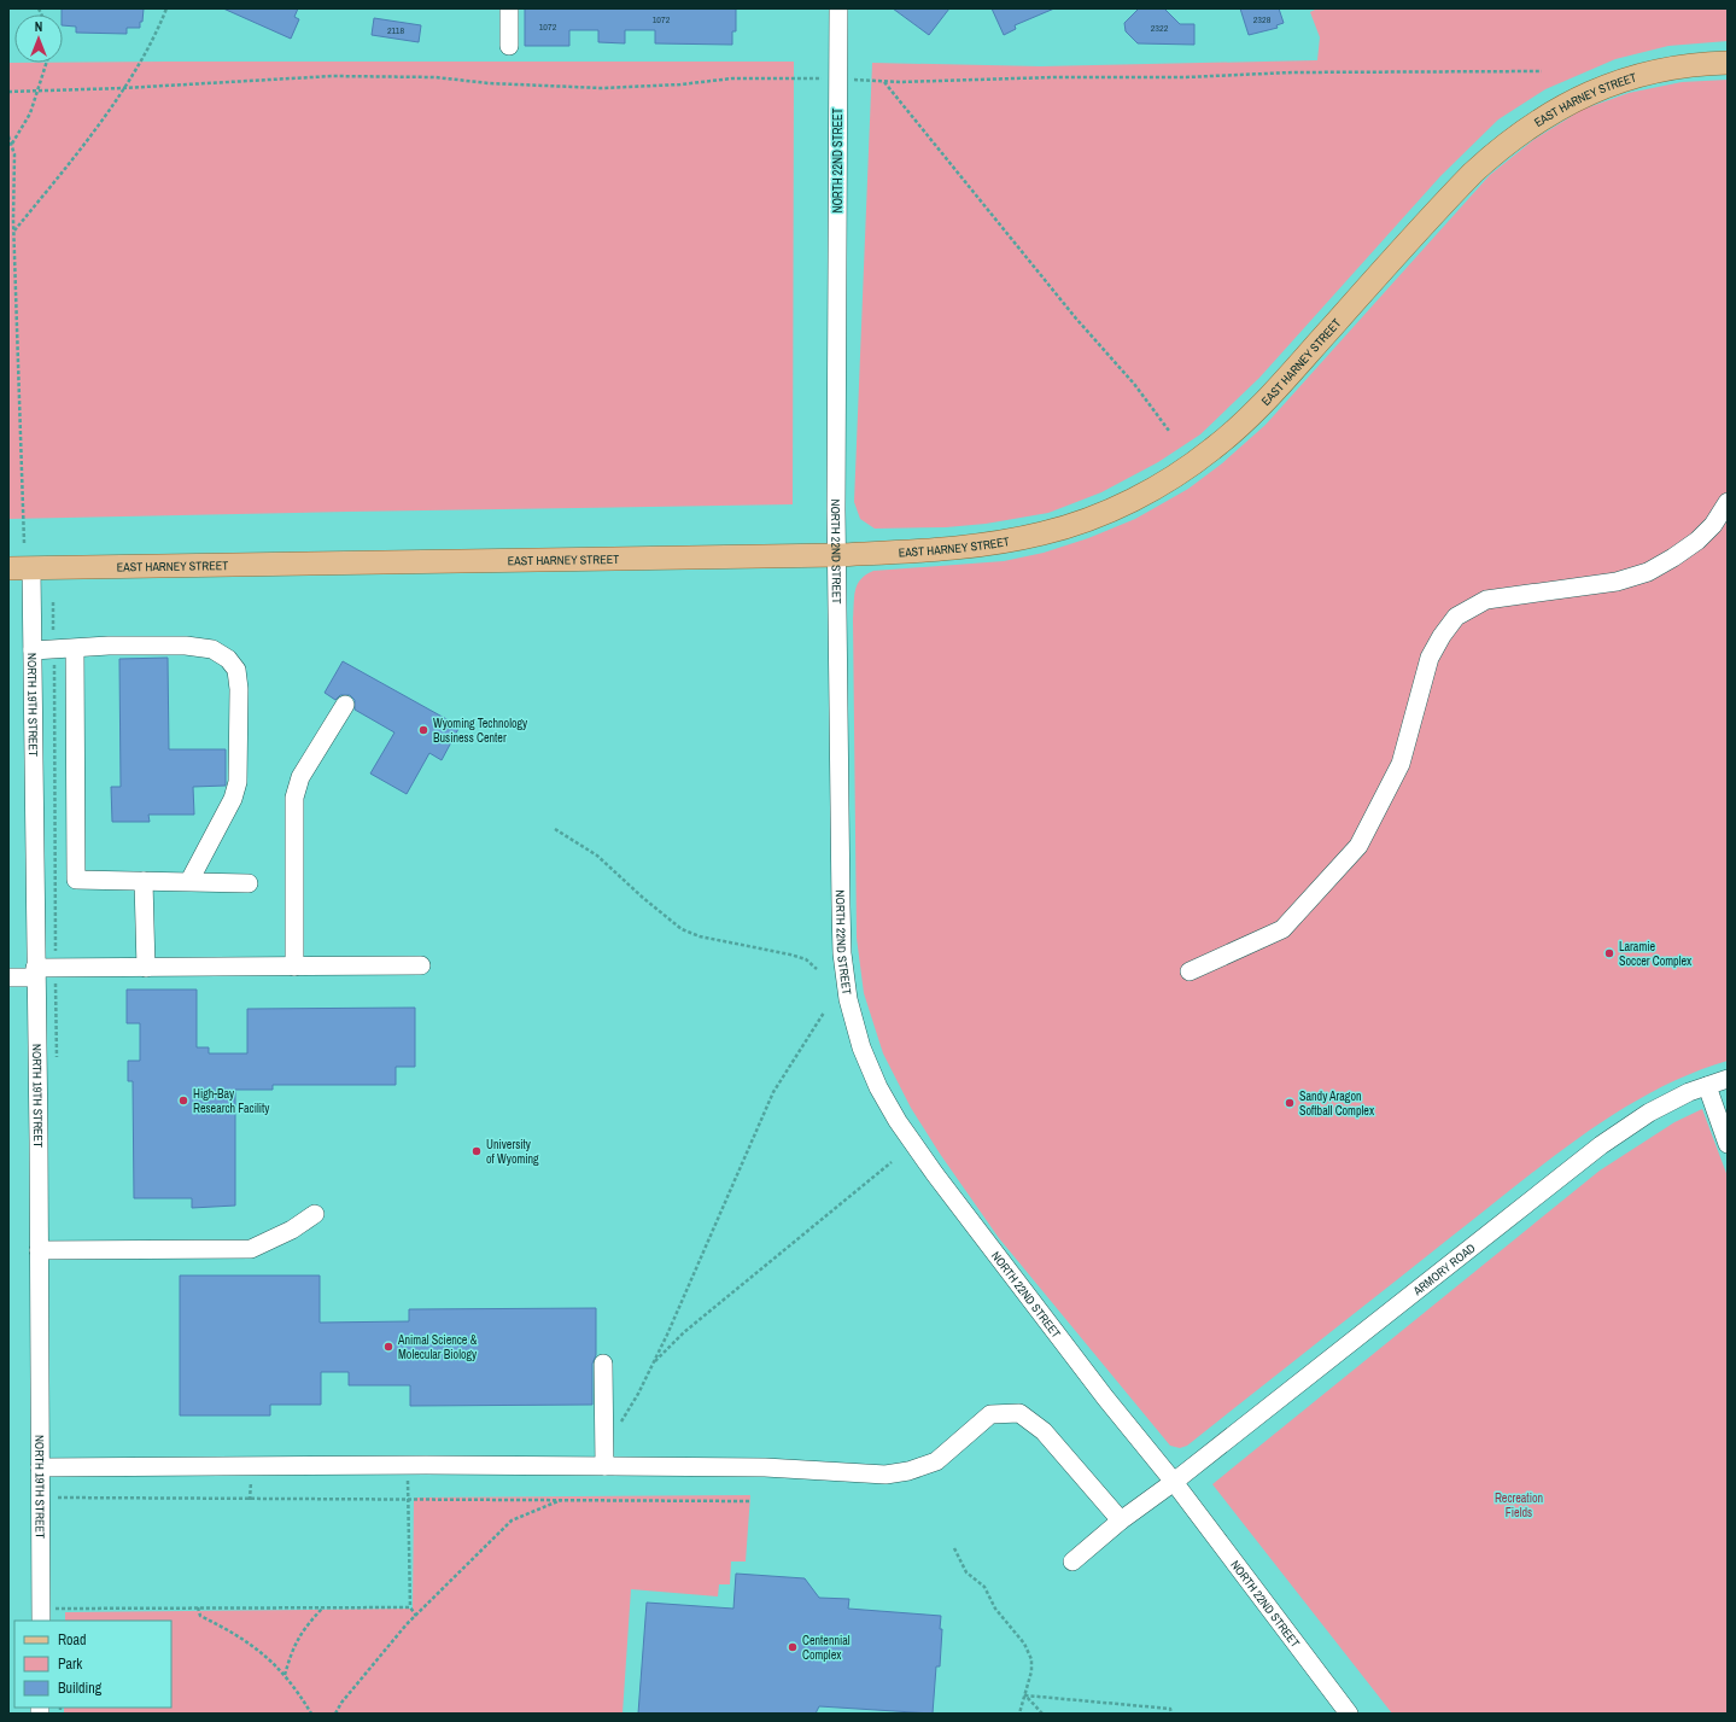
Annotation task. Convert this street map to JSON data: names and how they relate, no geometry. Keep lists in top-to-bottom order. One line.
{"streets":{"main road":["EAST HARNEY STREET"],"street":["NORTH 22ND STREET","NORTH 19TH STREET","ARMORY ROAD"]},"crossings":[["EAST HARNEY STREET","NORTH 22ND STREET"],["EAST HARNEY STREET","NORTH 19TH STREET"],["NORTH 22ND STREET","ARMORY ROAD"]],"parks":["Recreation Fields"],"places":["Wyoming Technology Business Center","Laramie Soccer Complex","High-Bay Research Facility","Sandy Aragon Softball Complex","University of Wyoming","Animal Science & Molecular Biology","Centennial Complex"],"house_numbers":["1072","2328","1072","2322","2118"],"legend":["Road","Park","Building"],"north":"top"}
